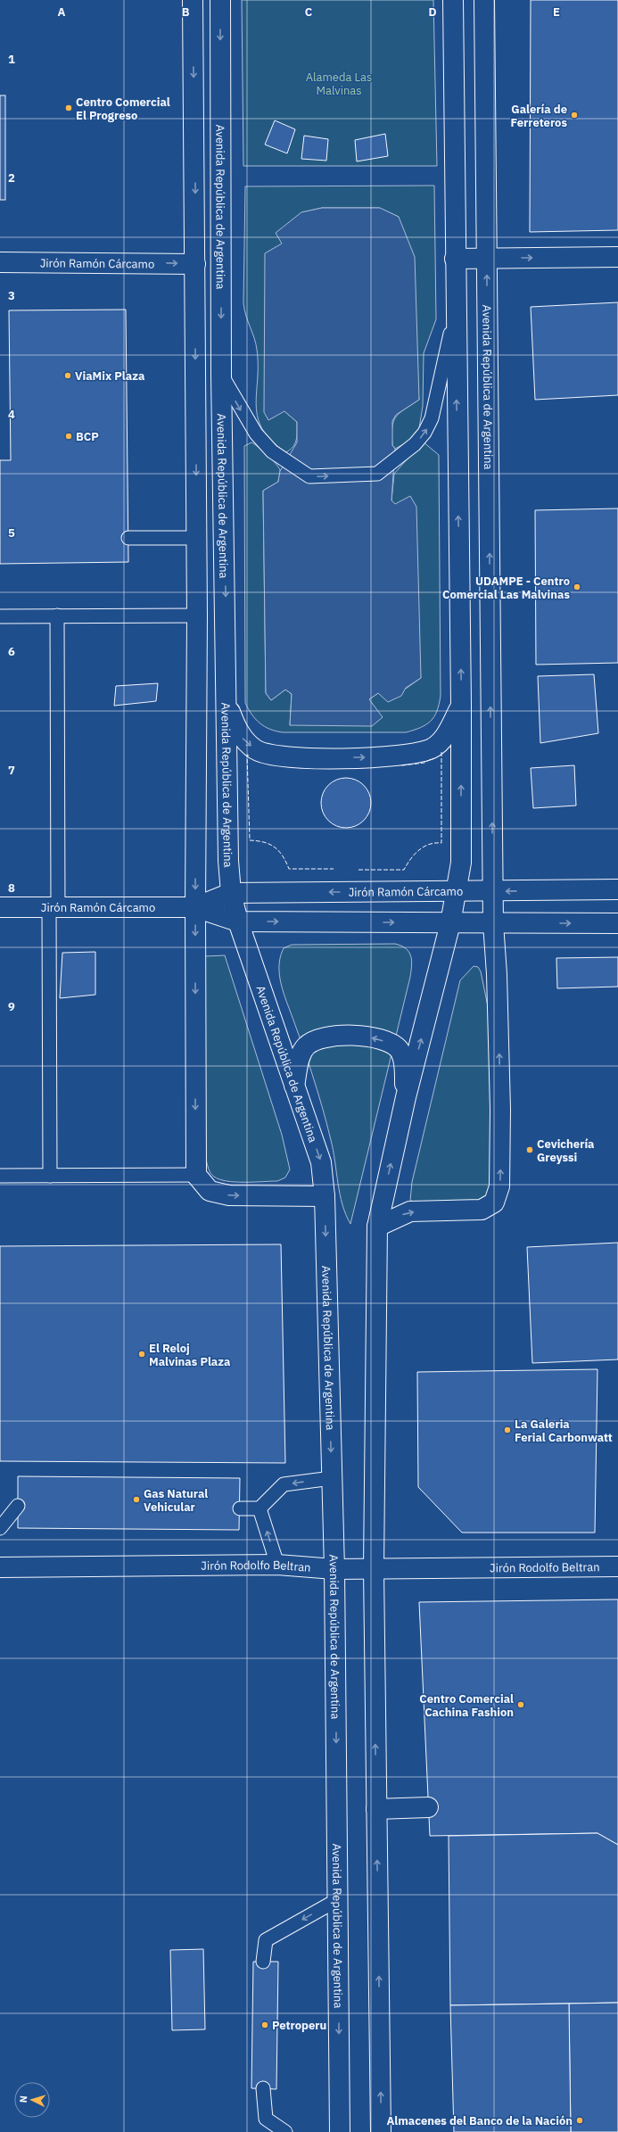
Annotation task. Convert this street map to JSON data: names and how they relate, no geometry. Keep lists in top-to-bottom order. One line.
{"streets":{"main road":["Avenida República de Argentina","Jirón Ramón Cárcamo","Jirón Rodolfo Beltran"]},"crossings":[["Avenida República de Argentina","Jirón Ramón Cárcamo"],["Avenida República de Argentina","Jirón Rodolfo Beltran"]],"parks":["Alameda Las Malvinas"],"places":["Centro Comercial El Progreso","Galería de Ferreteros","ViaMix Plaza","BCP","UDAMPE - Centro Comercial Las Malvinas","Cevichería Greyssi","El Reloj Malvinas Plaza","La Galeria Ferial Carbonwatt","Gas Natural Vehicular","Centro Comercial Cachina Fashion","Petroperu","Almacenes del Banco de la Nación"],"north":"left","grid":{"columns":["A","B","C","D","E"],"rows":["1","2","3","4","5","6","7","8","9"]}}
